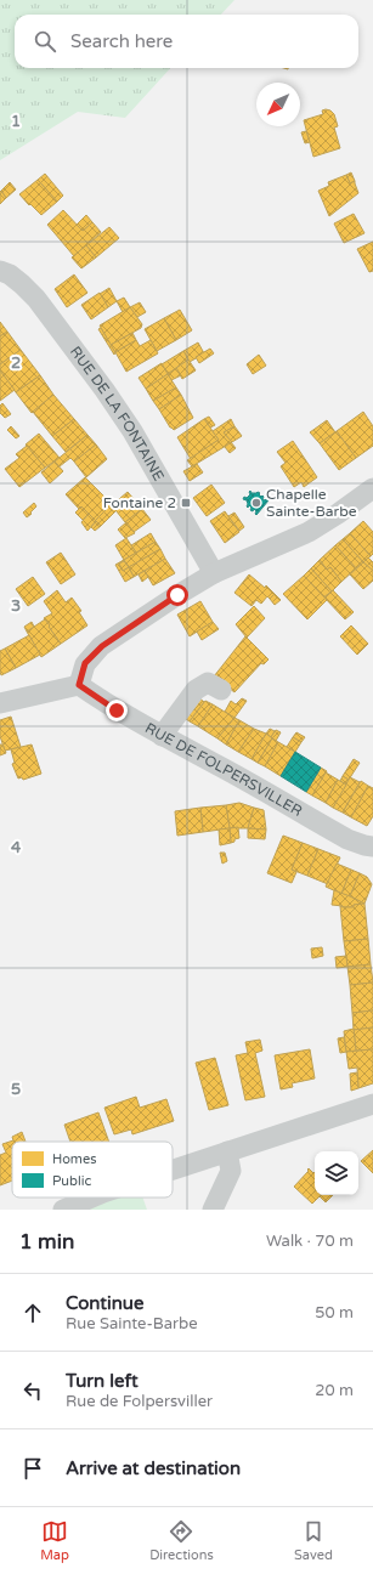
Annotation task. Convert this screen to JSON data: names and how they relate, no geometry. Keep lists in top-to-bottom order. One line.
{"streets":{"street":["RUE DE LA FONTAINE","RUE DE FOLPERSVILLER"]},"places":{"transit":["Fontaine 2"],"other":["Chapelle Sainte-Barbe"]},"legend":["Homes","Public"],"north":"bottom left","page":{"search":"Search here","heading":["1 min","Walk · 70 m"],"list":[["Continue","Rue Sainte-Barbe","50 m"],["Turn left","Rue de Folpersviller","20 m"],"Arrive at destination"],"nav":["Map","Directions","Saved"]},"grid":{"rows":["1","2","3","4","5"]}}
